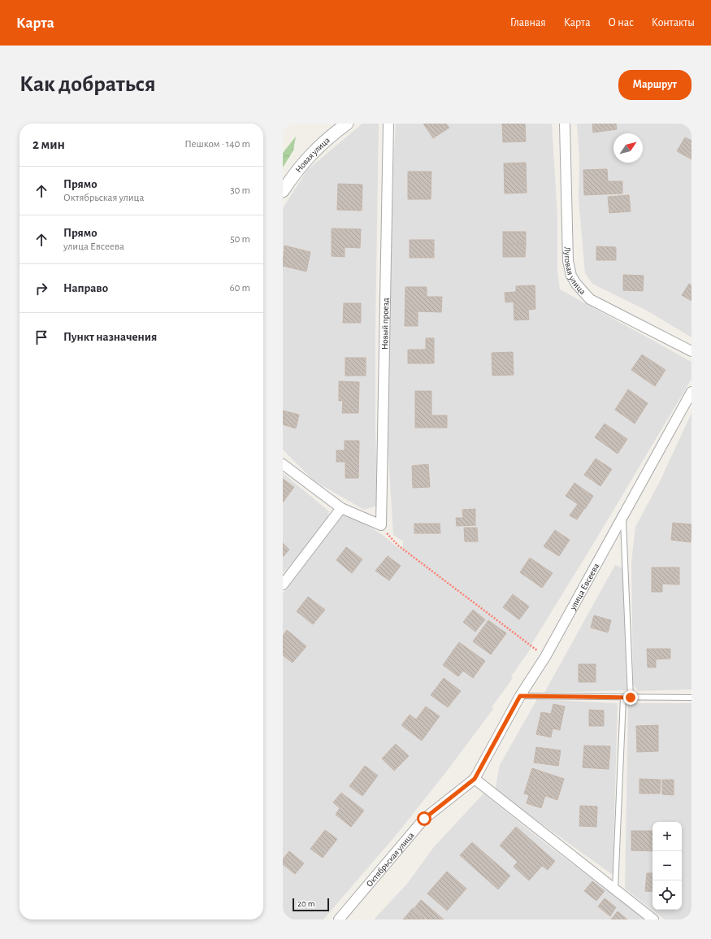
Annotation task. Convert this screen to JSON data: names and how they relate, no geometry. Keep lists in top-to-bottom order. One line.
{"streets":{"street":["Новая улица","Луговая улица","Новый проезд","улица Евсеева","Октябрьская улица"]},"crossings":[["улица Евсеева","Октябрьская улица"]],"scale_bar":"20 m","north":"top right","page":{"header":"Карта","nav":["Главная","Карта","О нас","Контакты"],"buttons":"Маршрут","title":"Как добраться","heading":["2 мин","Пешком · 140 m"],"list":[["Прямо","Октябрьская улица","30 m"],["Прямо","улица Евсеева","50 m"],["Направо","60 m"],"Пункт назначения"],"map_buttons":["+","−"],"scale":"20 m"}}
